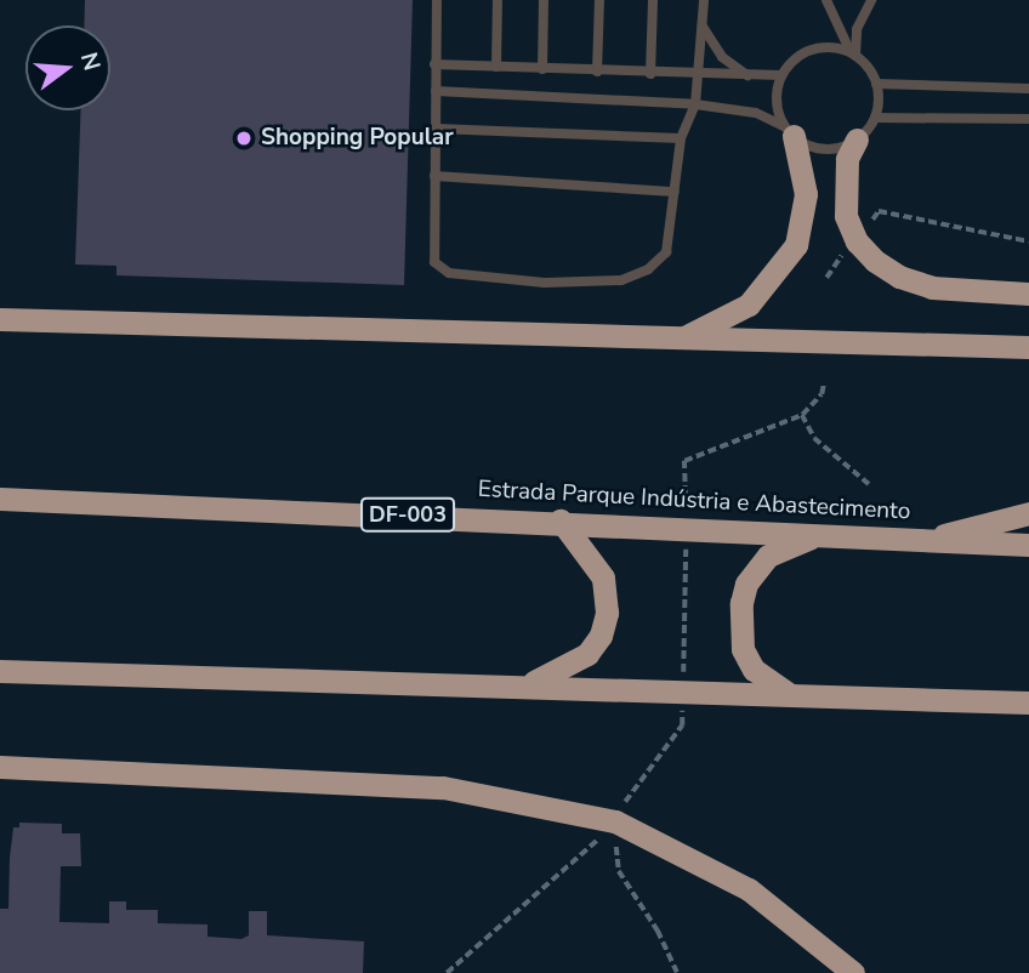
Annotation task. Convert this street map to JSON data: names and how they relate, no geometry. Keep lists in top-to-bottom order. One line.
{"streets":{"highway":["Estrada Parque Indústria e Abastecimento","DF-003"]},"places":["Shopping Popular"],"north":"right"}
